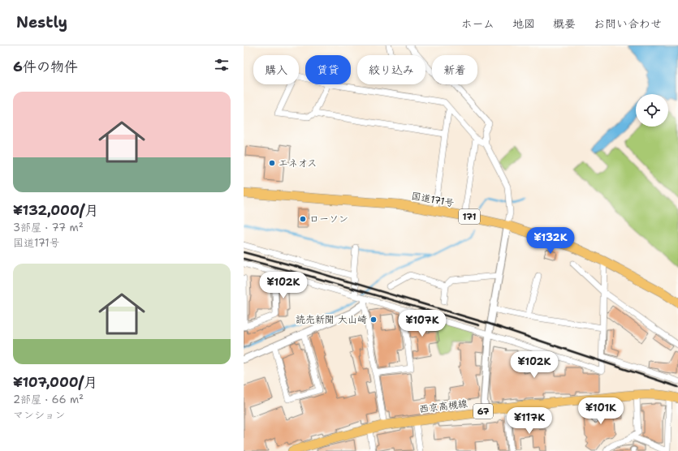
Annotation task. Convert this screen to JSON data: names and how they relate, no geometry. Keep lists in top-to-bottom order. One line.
{"streets":{"main road":["国道171号","171","西京高槻線","67"]},"places":["エネオス","ローソン","読売新聞 大山崎"],"page":{"header":"Nestly","nav":["ホーム","地図","概要","お問い合わせ"],"heading":"6件の物件","chip":["購入","賃貸","絞り込み","新着"],"list":[{"name":"¥132,000/月","note":"3部屋 · 77 m² · 国道171号"},{"name":"¥107,000/月","note":"2部屋 · 66 m² · マンション"}],"price":["¥132K","¥102K","¥107K","¥102K","¥101K","¥117K"]}}
